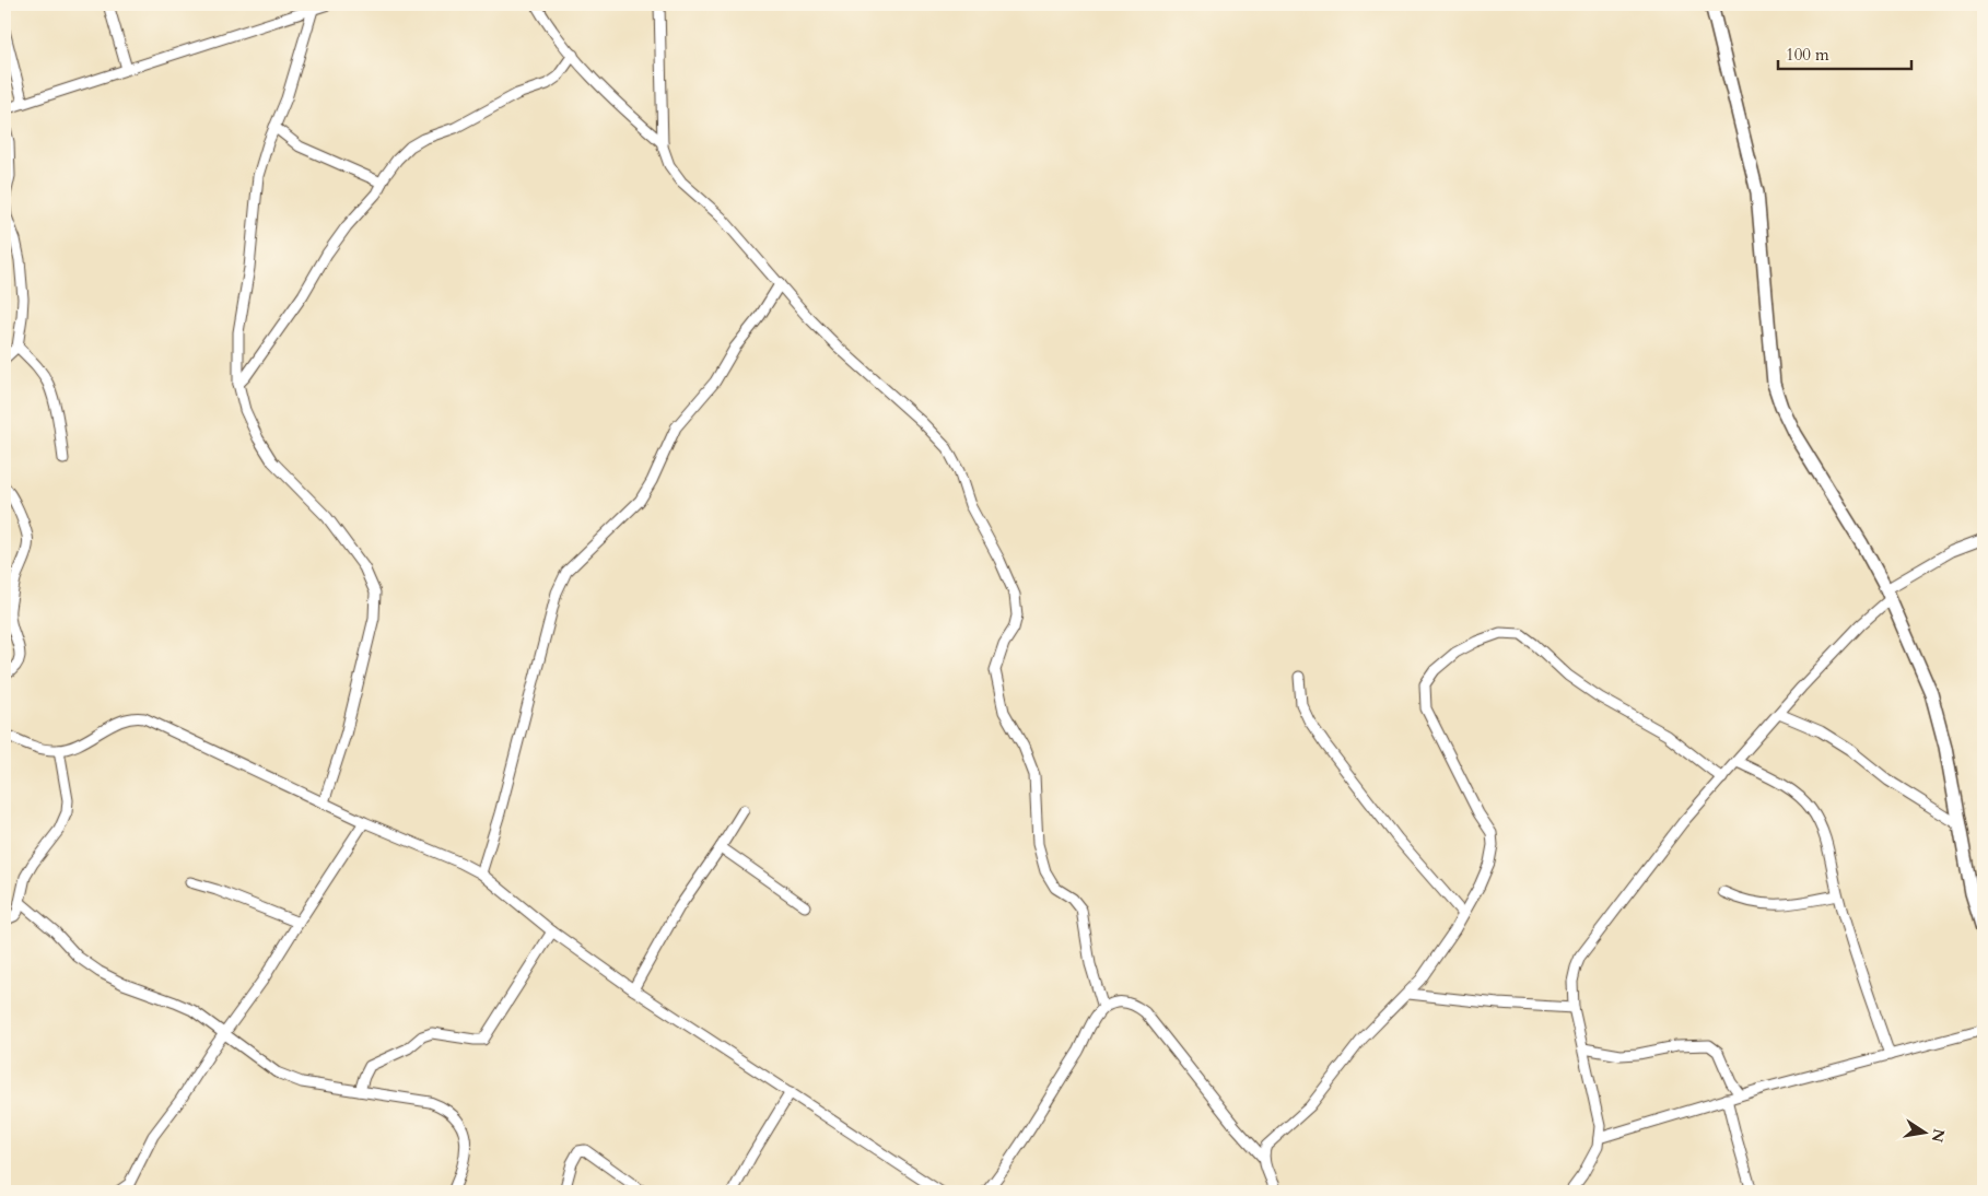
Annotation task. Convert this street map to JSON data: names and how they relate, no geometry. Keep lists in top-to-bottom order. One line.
{"scale_bar":"100 m","north":"right"}
